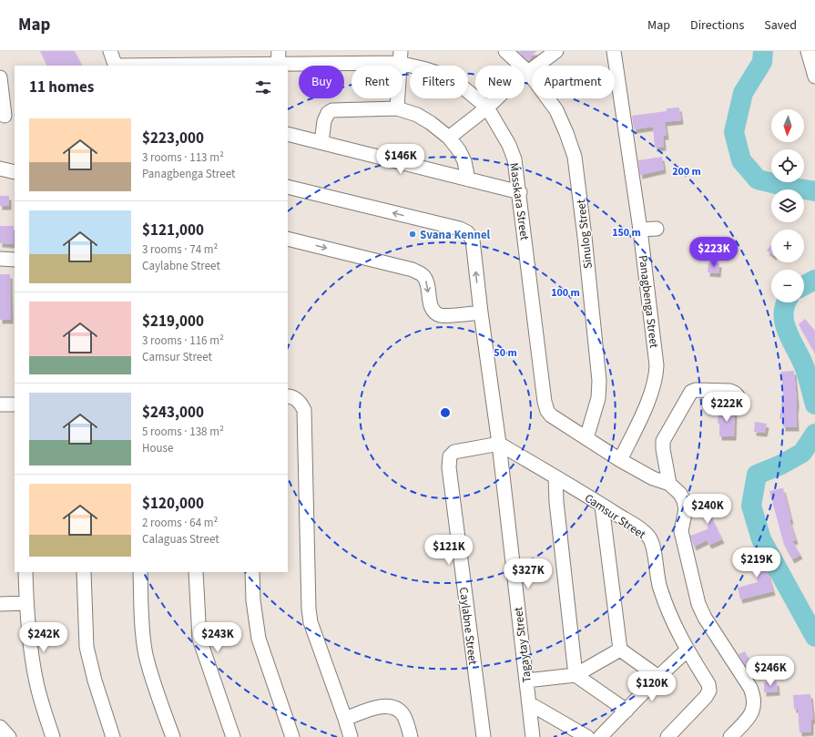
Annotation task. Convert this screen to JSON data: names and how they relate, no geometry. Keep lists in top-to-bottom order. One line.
{"streets":{"street":["Masskara Street","Sinulog Street","Panagbenga Street","Camsur Street","Caylabne Street","Tagaytay Street"]},"crossings":[["Masskara Street","Sinulog Street"],["Masskara Street","Panagbenga Street"],["Camsur Street","Caylabne Street"],["Camsur Street","Tagaytay Street"],["Caylabne Street","Tagaytay Street"]],"places":["Svana Kennel"],"north":"bottom","page":{"header":"Map","nav":["Map","Directions","Saved"],"chip":["Buy","Rent","Filters","New","Apartment"],"heading":"11 homes","map_buttons":["+","−"],"list":[{"name":"$223,000","note":"3 rooms · 113 m² · Panagbenga Street"},{"name":"$121,000","note":"3 rooms · 74 m² · Caylabne Street"},{"name":"$219,000","note":"3 rooms · 116 m² · Camsur Street"},{"name":"$243,000","note":"5 rooms · 138 m² · House"},{"name":"$120,000","note":"2 rooms · 64 m² · Calaguas Street"}],"price":["$146K","$223K","$222K","$240K","$121K","$219K","$327K","$242K","$243K","$246K","$120K"]},"rings":["200 m","150 m","100 m","50 m"]}
